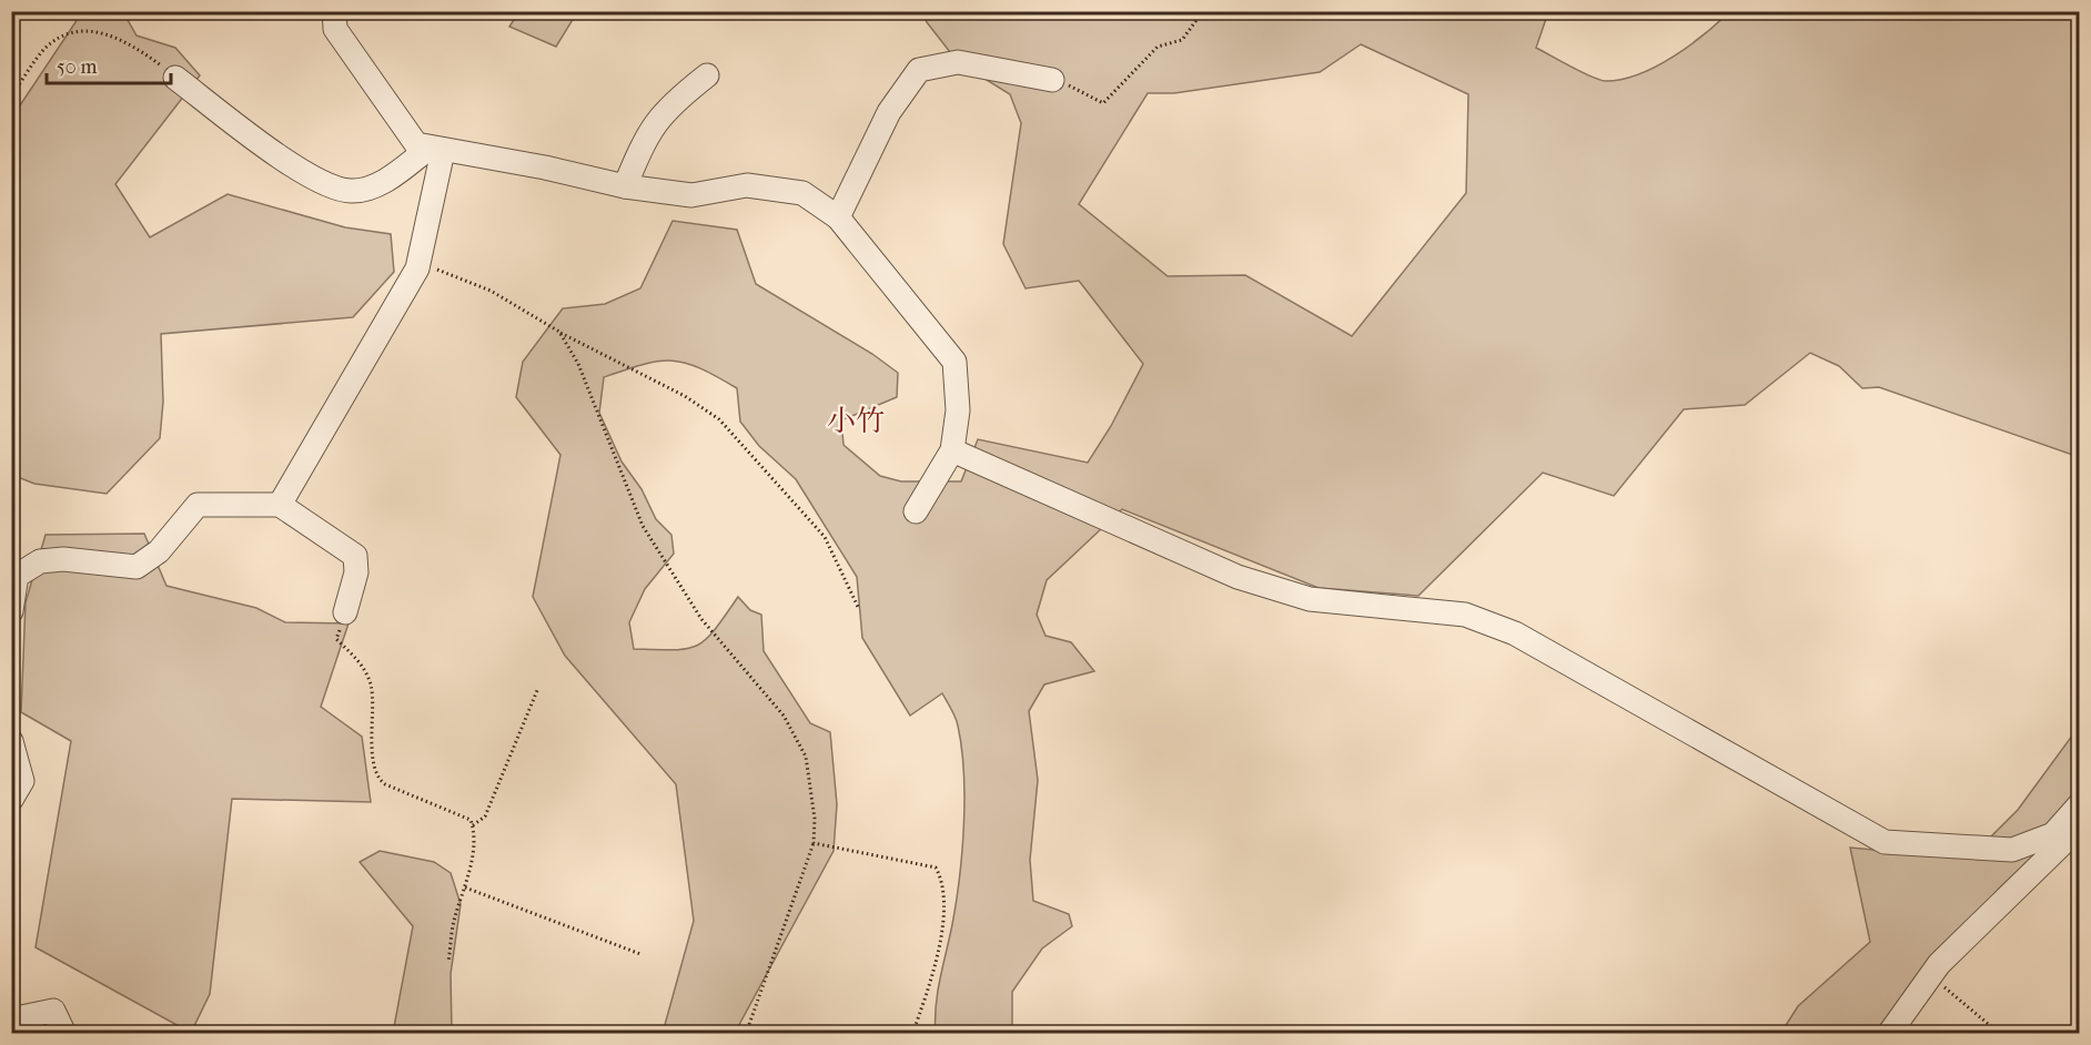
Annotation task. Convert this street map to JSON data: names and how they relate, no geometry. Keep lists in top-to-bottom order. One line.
{"districts":["小竹"],"scale_bar":"50 m"}
